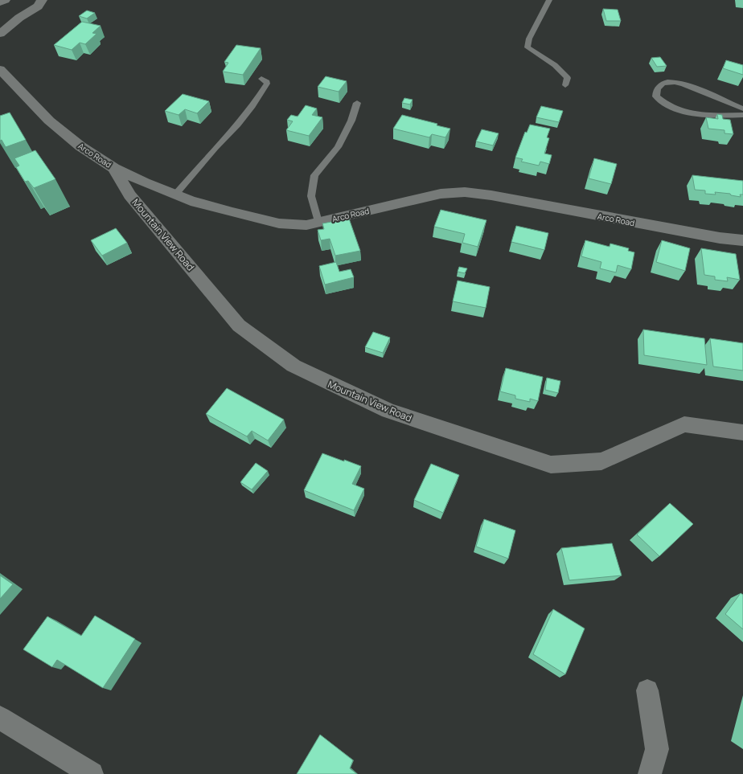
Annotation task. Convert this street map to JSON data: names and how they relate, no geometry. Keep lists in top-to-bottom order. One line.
{"streets":{"street":["Arco Road","Mountain View Road"]},"crossings":[["Arco Road","Mountain View Road"]]}
